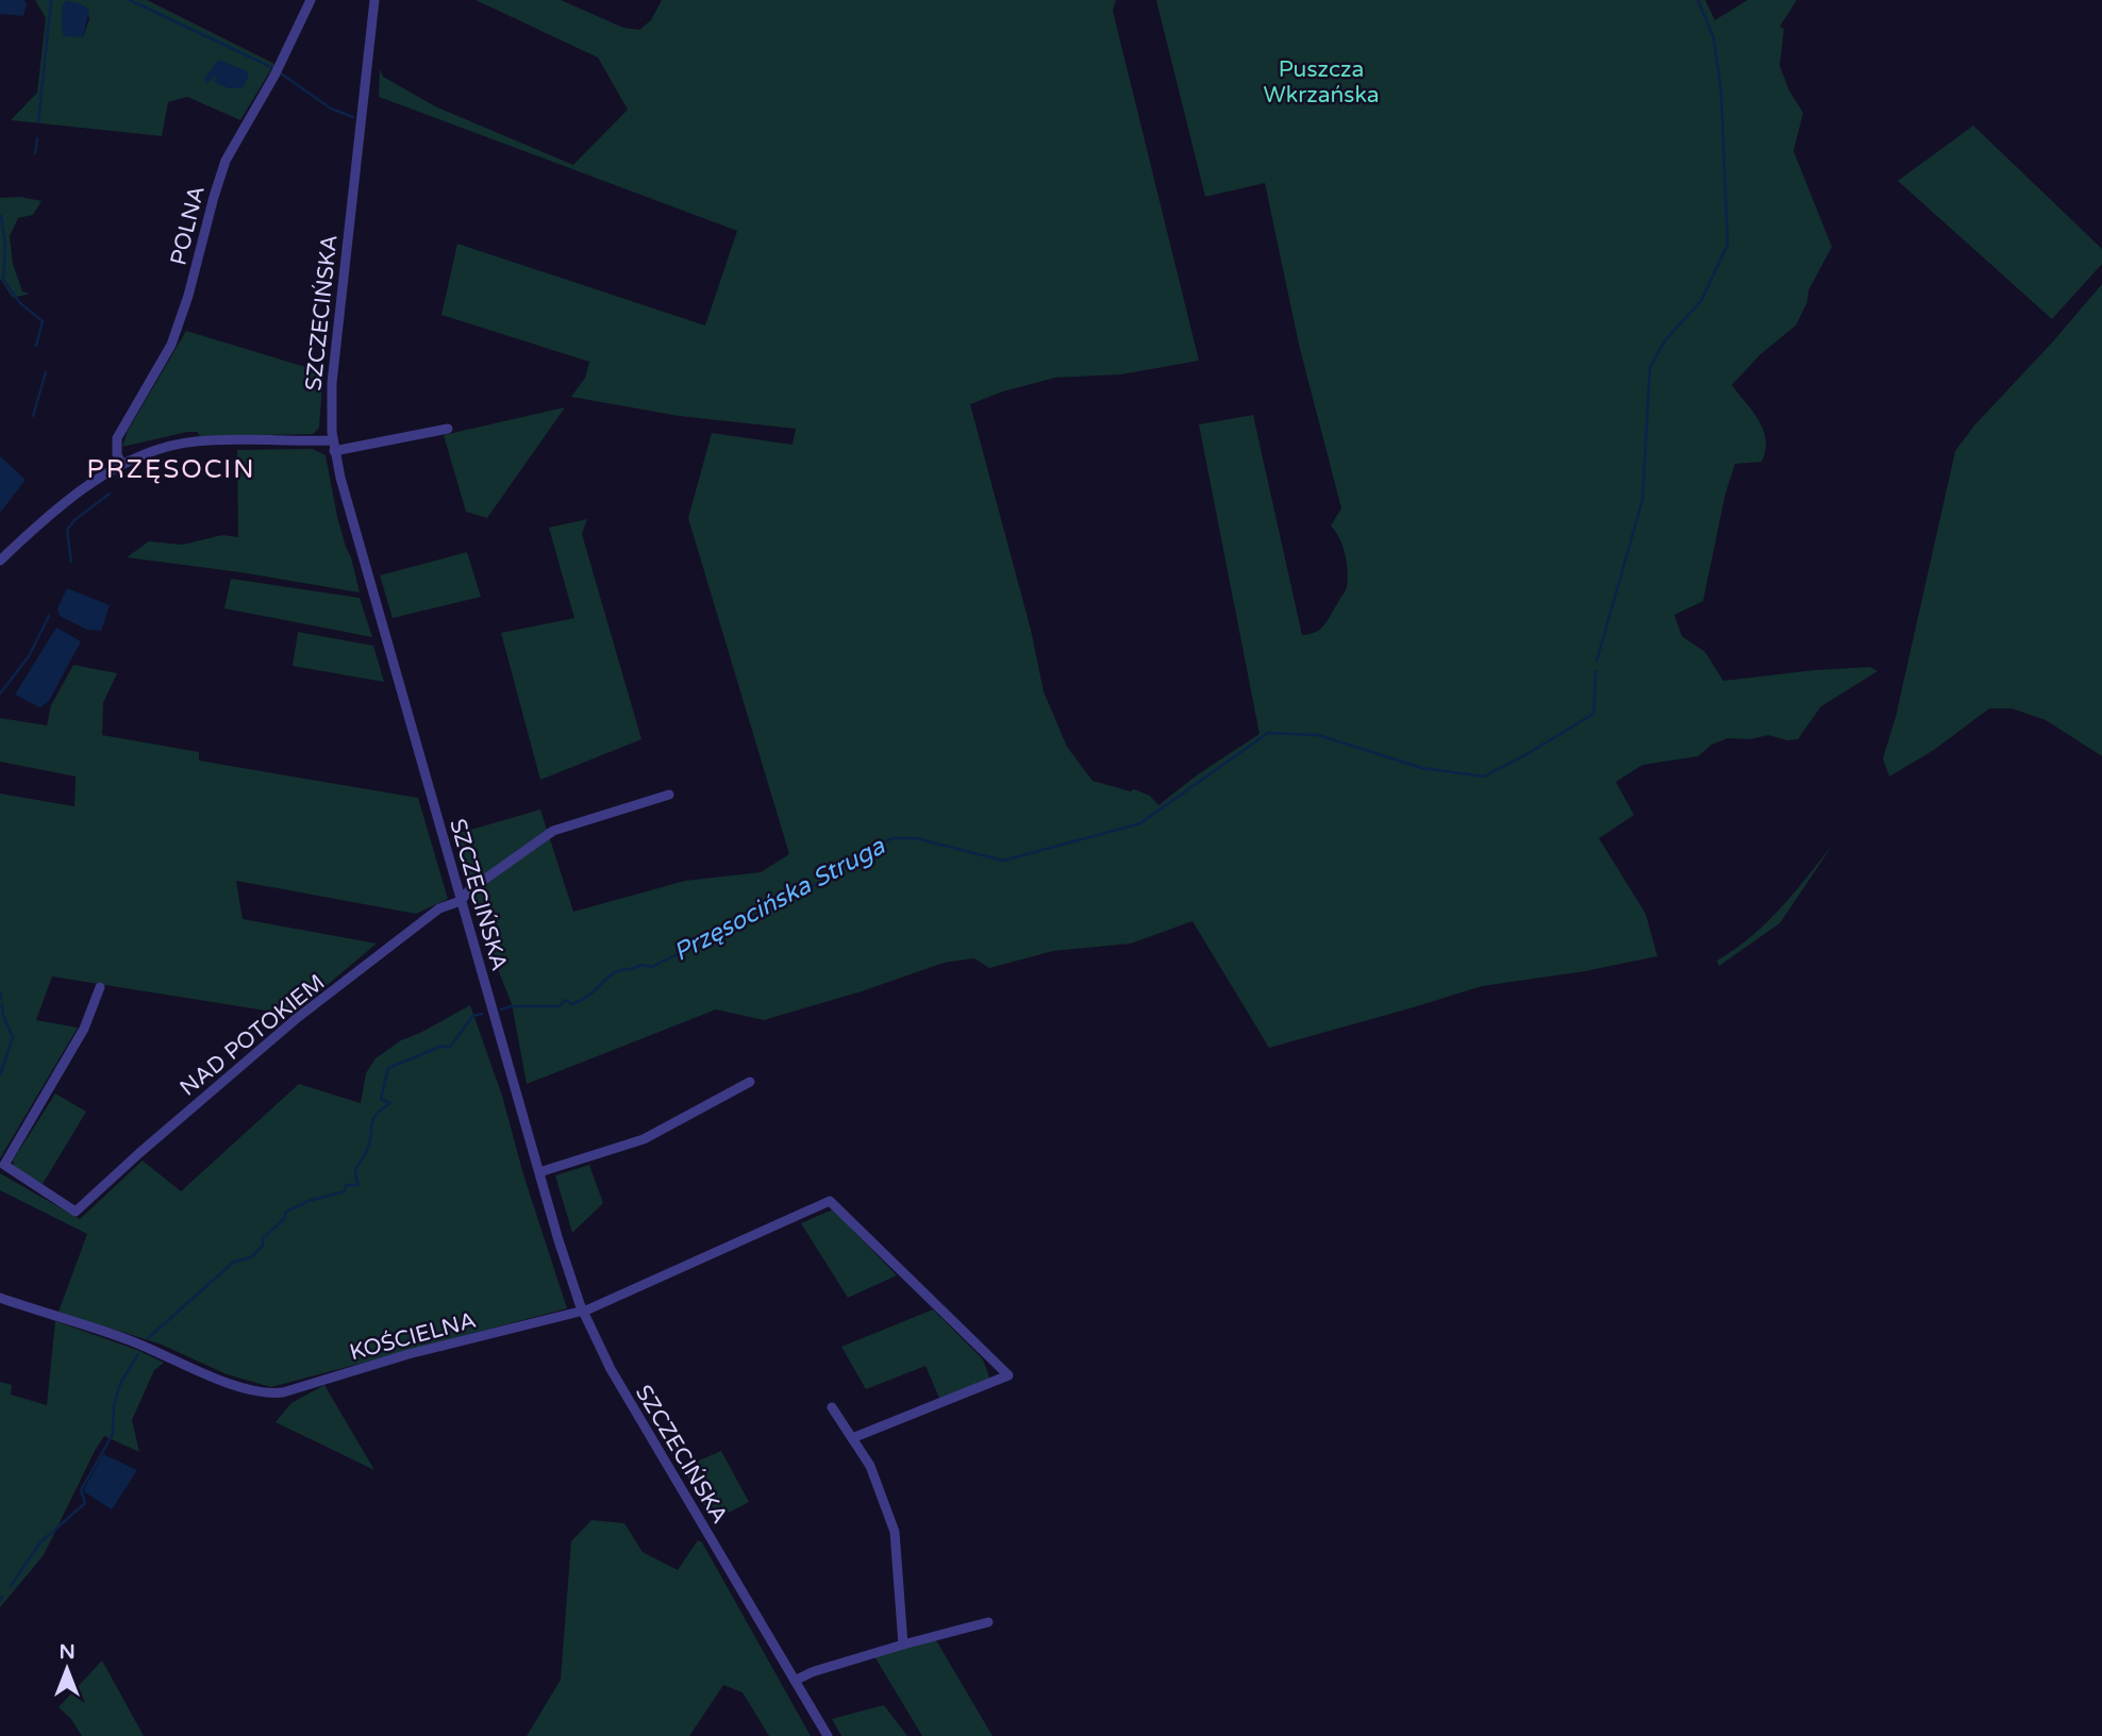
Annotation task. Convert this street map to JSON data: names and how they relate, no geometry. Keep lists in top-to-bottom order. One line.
{"streets":{"street":["POLNA","SZCZECIŃSKA","NAD POTOKIEM","KOŚCIELNA"]},"crossings":[["SZCZECIŃSKA","NAD POTOKIEM"],["SZCZECIŃSKA","KOŚCIELNA"]],"districts":["PRZĘSOCIN"],"water":["Przęsocińska Struga"],"parks":["Puszcza Wkrzańska"],"north":"top"}
